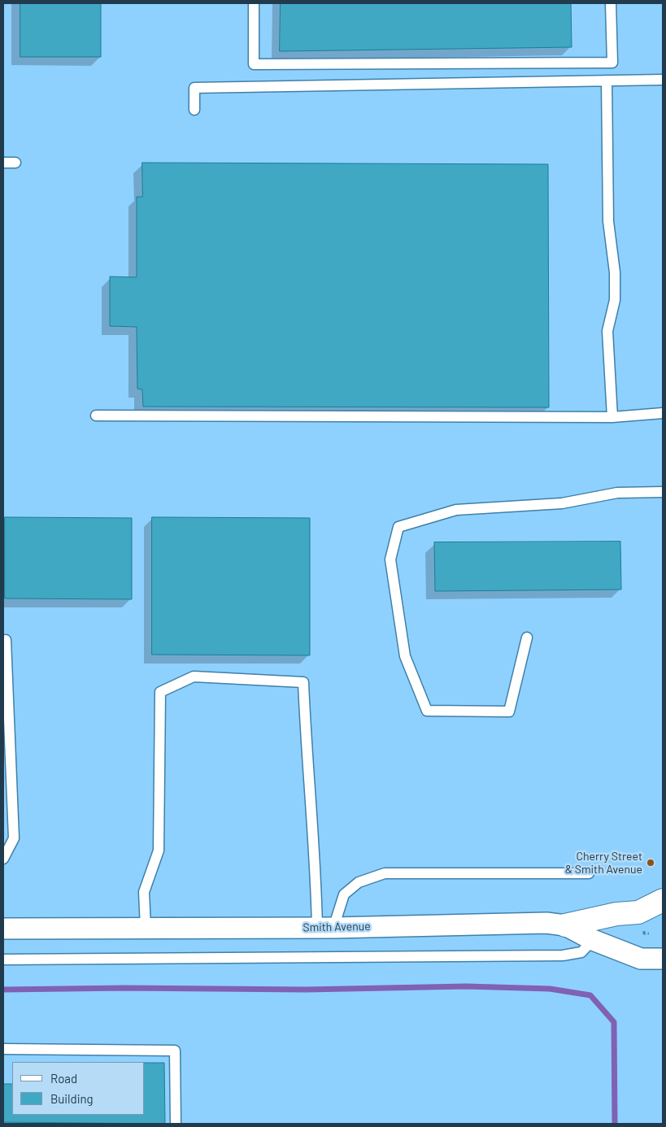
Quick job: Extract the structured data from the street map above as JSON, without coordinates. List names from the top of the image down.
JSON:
{
  "streets": {
    "street": ["Smith Avenue"]
  },
  "places": ["Cherry Street & Smith Avenue"],
  "legend": ["Road", "Building"]
}
